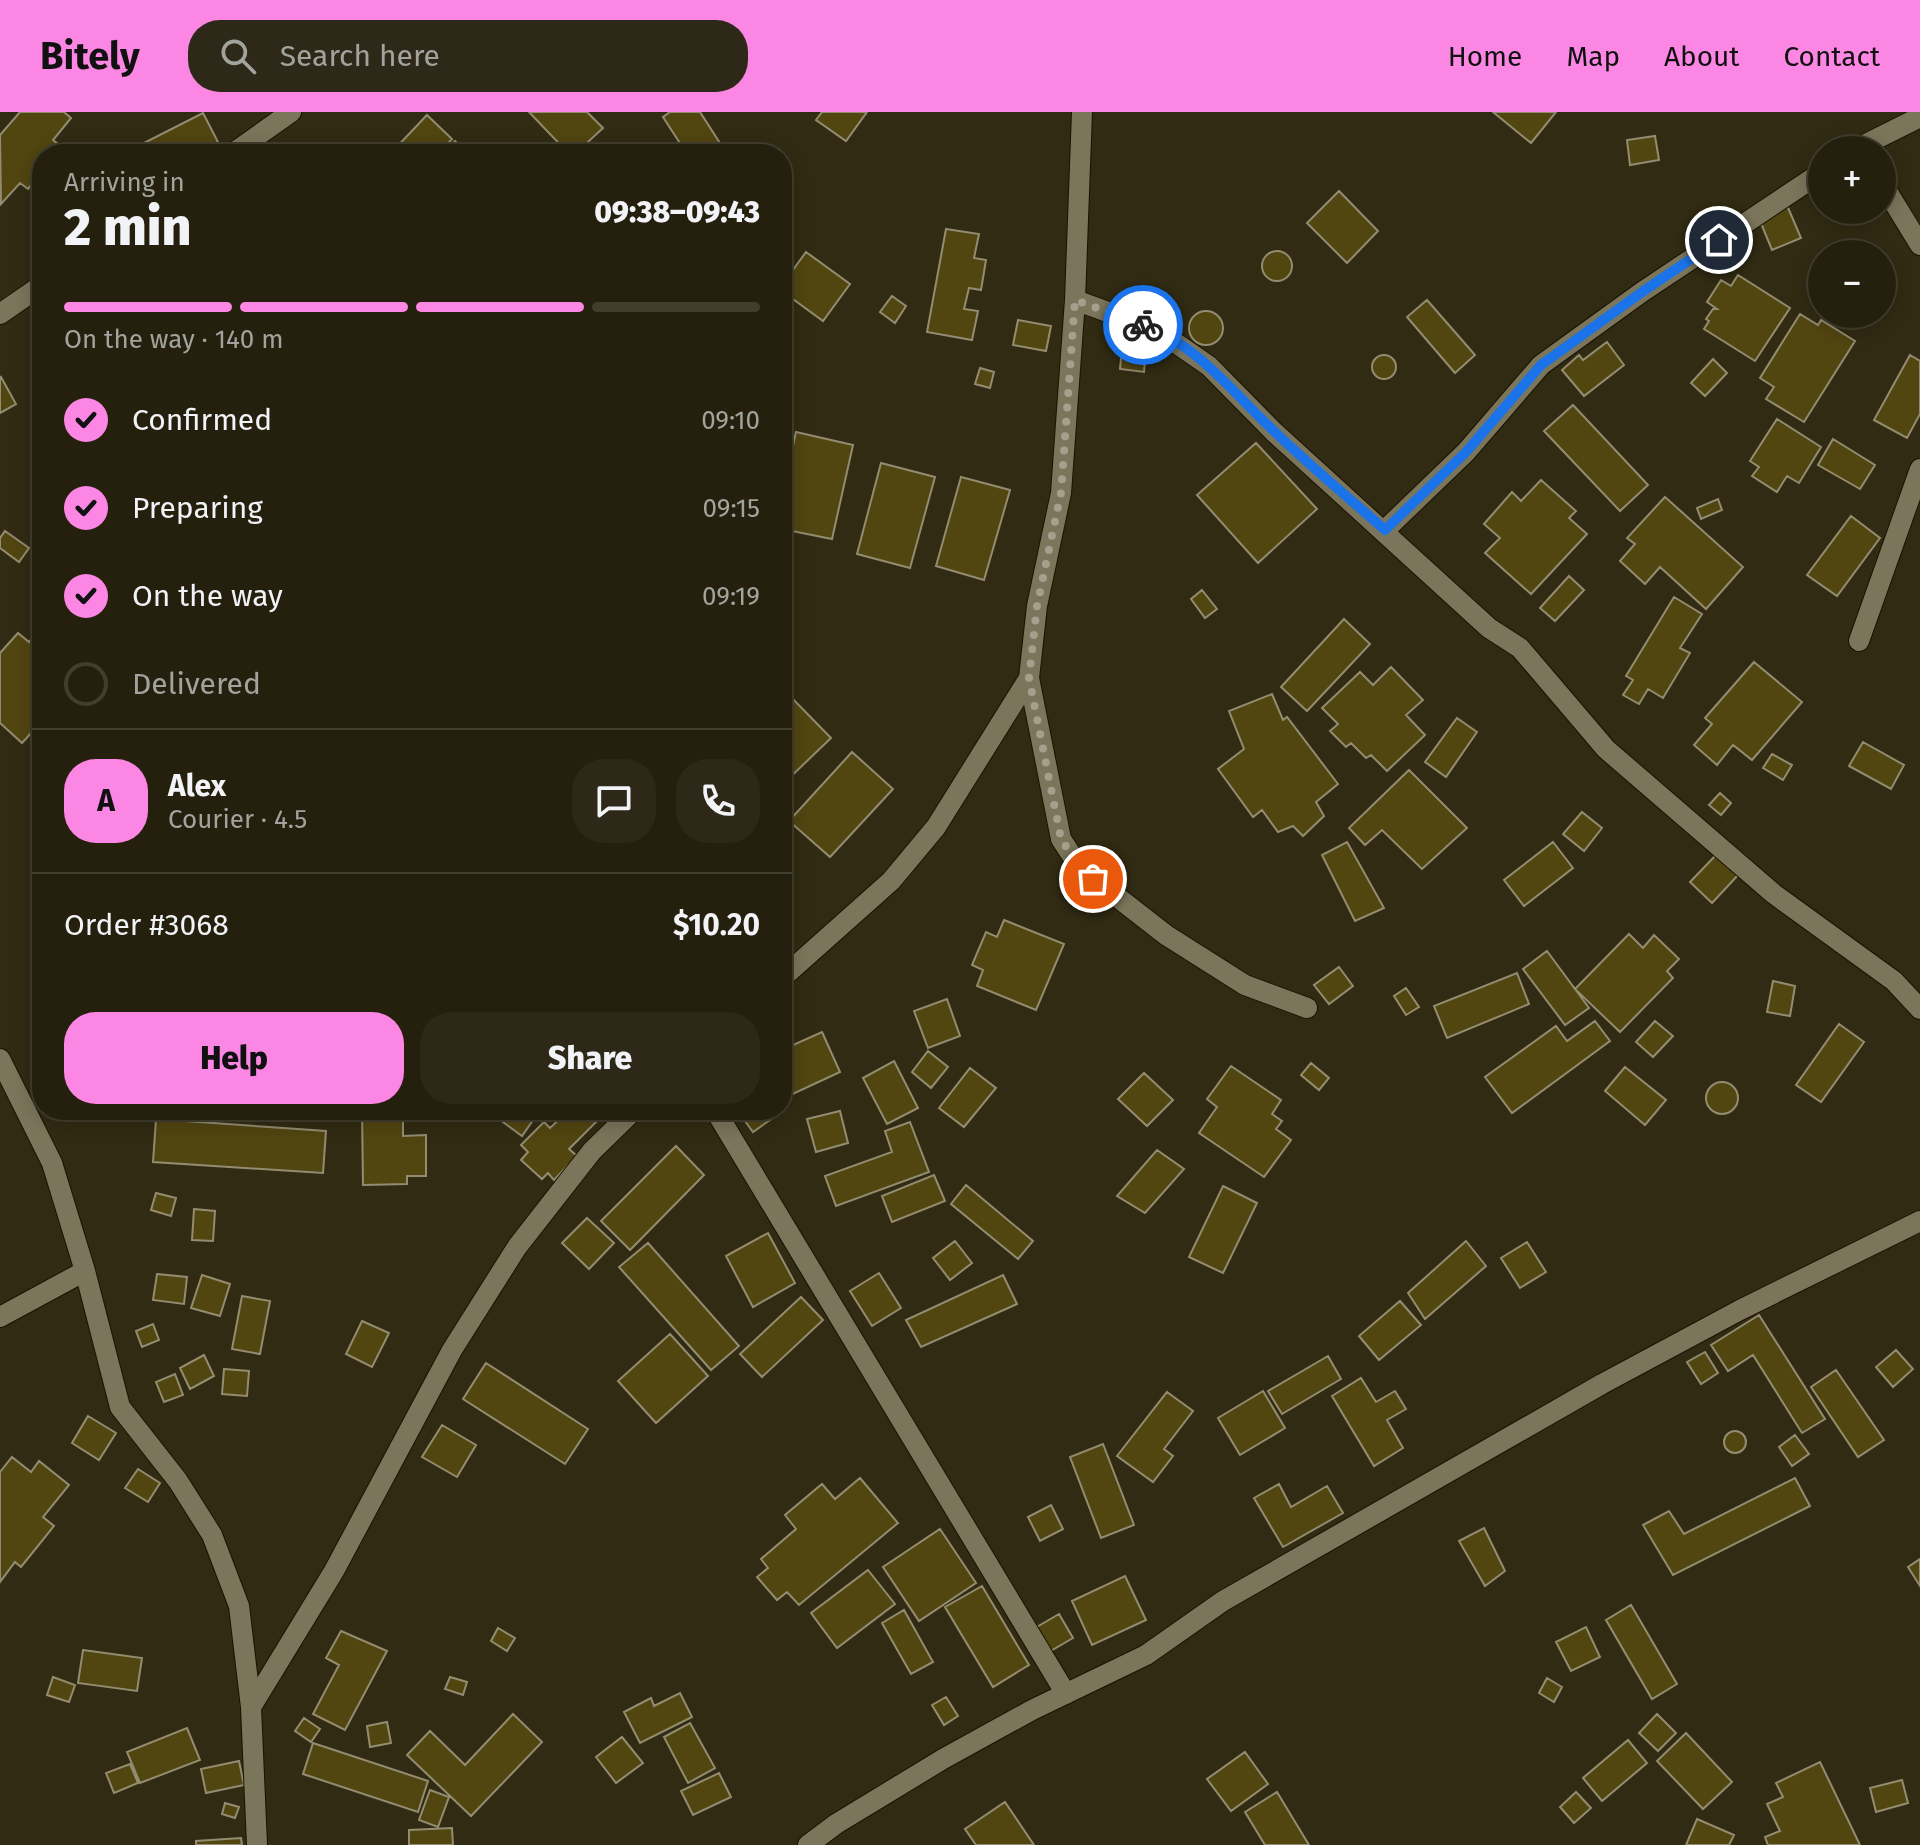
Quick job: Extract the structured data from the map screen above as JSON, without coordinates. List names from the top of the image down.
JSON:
{
  "page": {
    "header": "Bitely",
    "search": "Search here",
    "nav": [
      "Home",
      "Map",
      "About",
      "Contact"
    ],
    "map_buttons": ["+", "−"],
    "heading": ["2 min", "Arriving in", "09:38–09:43"],
    "panel": [
      "Alex",
      "Courier · 4.5",
      "Order #3068",
      "$10.20"
    ],
    "bar": "On the way · 140 m",
    "list": [
      ["Confirmed", "09:10"],
      ["Preparing", "09:15"],
      ["On the way", "09:19"],
      "Delivered"
    ],
    "round": "A",
    "buttons": ["Help", "Share"]
  }
}
